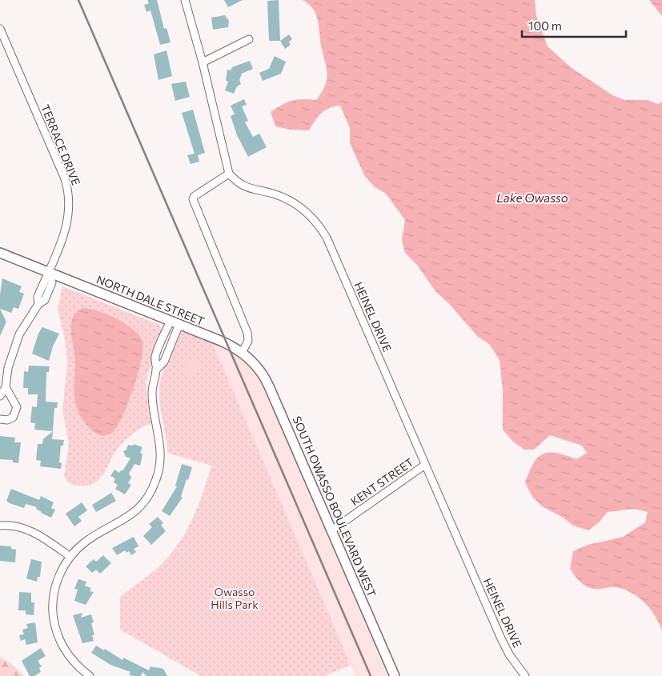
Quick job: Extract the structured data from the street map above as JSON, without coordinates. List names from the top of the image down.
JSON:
{
  "streets": {
    "street": [
      "TERRACE DRIVE",
      "NORTH DALE STREET",
      "HEINEL DRIVE",
      "KENT STREET",
      "SOUTH OWASSO BOULEVARD WEST"
    ]
  },
  "crossings": [
    ["TERRACE DRIVE", "NORTH DALE STREET"],
    ["NORTH DALE STREET", "SOUTH OWASSO BOULEVARD WEST"],
    ["HEINEL DRIVE", "KENT STREET"],
    ["KENT STREET", "SOUTH OWASSO BOULEVARD WEST"]
  ],
  "water": ["Lake Owasso"],
  "parks": ["Owasso Hills Park"],
  "scale_bar": "100 m"
}
